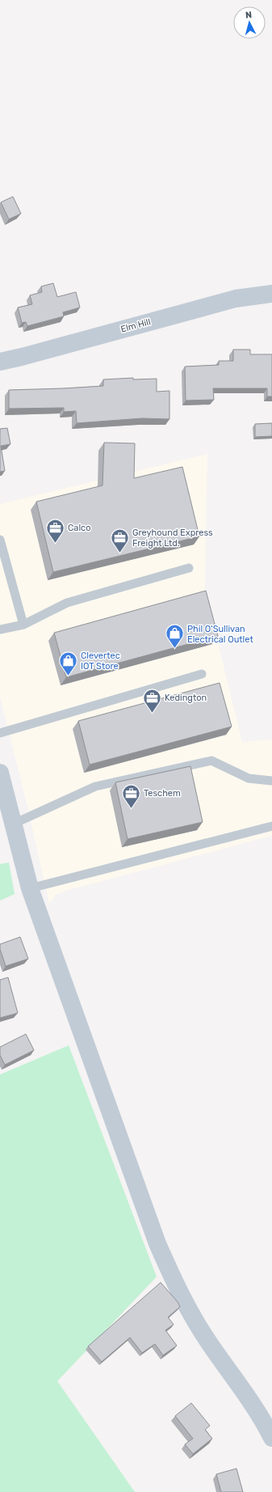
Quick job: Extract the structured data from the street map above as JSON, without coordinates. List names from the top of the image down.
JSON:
{
  "streets": {
    "street": ["Elm Hill"]
  },
  "places": {
    "office": [
      "Calco",
      "Greyhound Express Freight Ltd.",
      "Kedington",
      "Teschem"
    ],
    "shop": ["Phil O'Sullivan Electrical Outlet", "Clevertec IOT Store"]
  },
  "north": "top"
}
